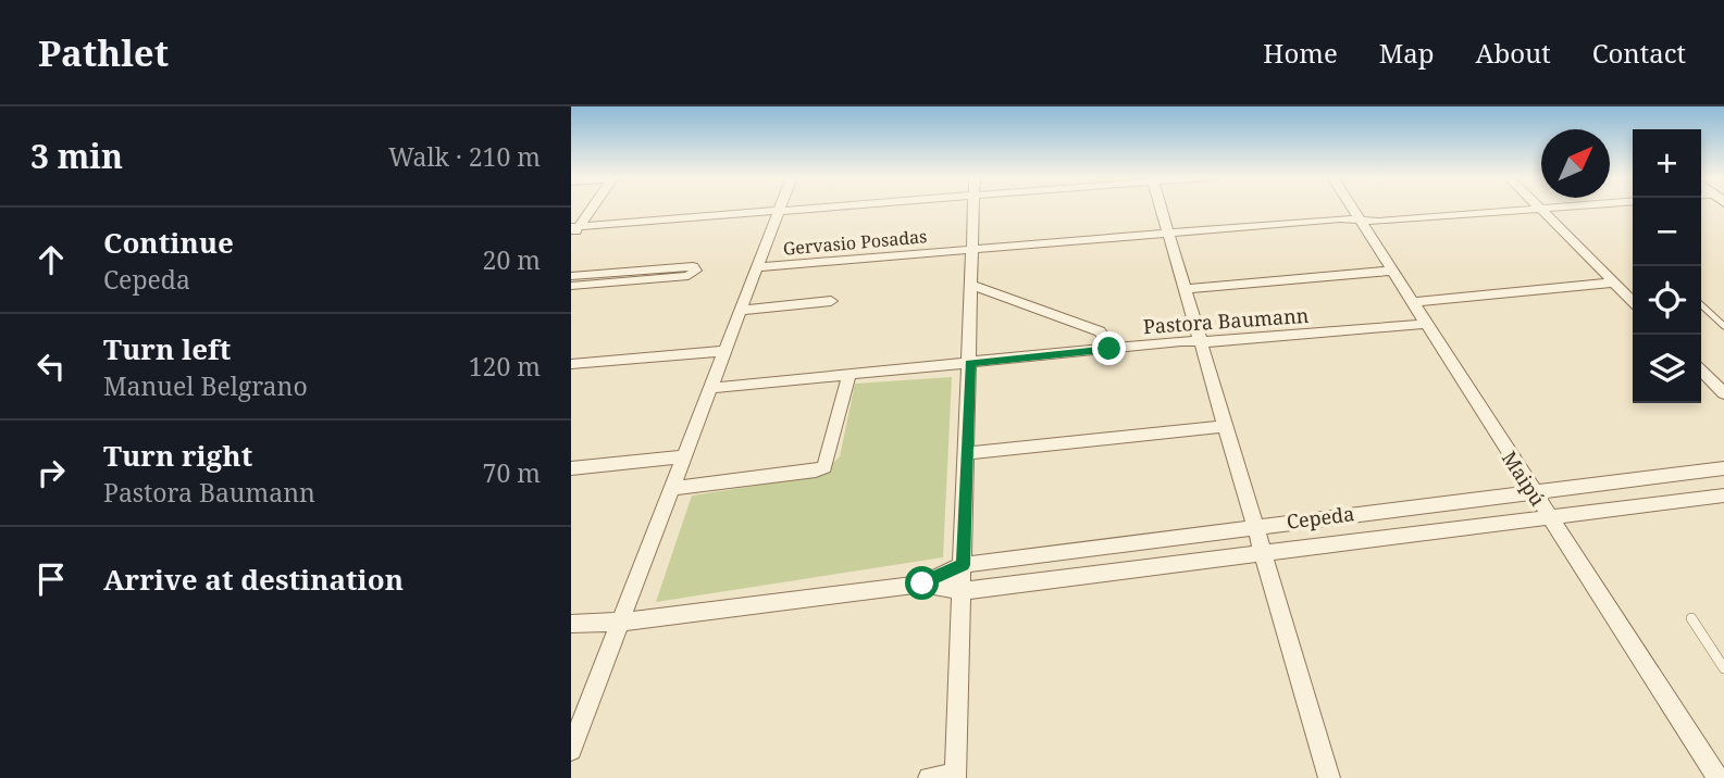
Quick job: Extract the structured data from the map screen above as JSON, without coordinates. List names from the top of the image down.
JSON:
{
  "streets": {
    "street": [
      "Gervasio Posadas",
      "Pastora Baumann",
      "Maipú",
      "Cepeda"
    ]
  },
  "crossings": [
    ["Gervasio Posadas", "Maipú"],
    ["Pastora Baumann", "Maipú"],
    ["Maipú", "Cepeda"]
  ],
  "north": "top right",
  "page": {
    "header": "Pathlet",
    "nav": [
      "Home",
      "Map",
      "About",
      "Contact"
    ],
    "heading": ["3 min", "Walk · 210 m"],
    "map_buttons": ["+", "−"],
    "list": [
      ["Continue", "Cepeda", "20 m"],
      ["Turn left", "Manuel Belgrano", "120 m"],
      ["Turn right", "Pastora Baumann", "70 m"],
      "Arrive at destination"
    ]
  }
}
